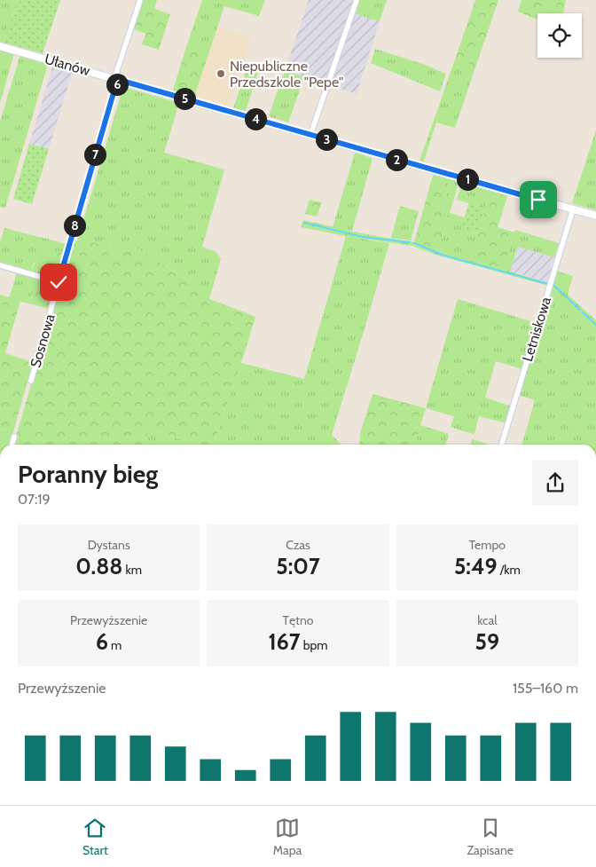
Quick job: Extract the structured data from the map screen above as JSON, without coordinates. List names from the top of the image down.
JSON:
{
  "streets": {
    "street": ["Ułanów", "Letniskowa", "Sosnowa"]
  },
  "crossings": [
    ["Ułanów", "Letniskowa"],
    ["Ułanów", "Sosnowa"]
  ],
  "places": ["Niepubliczne Przedszkole \"Pepe\""],
  "page": {
    "pins": [
      "6",
      "5",
      "4",
      "3",
      "7",
      "2",
      "1",
      "8"
    ],
    "heading": ["Poranny bieg", "07:19"],
    "stats": [
      ["Dystans", "0.88 km"],
      ["Czas", "5:07"],
      ["Tempo", "5:49 /km"],
      ["Przewyższenie", "6 m"],
      ["Tętno", "167 bpm"],
      ["kcal", "59"]
    ],
    "chart": ["Przewyższenie", "155–160 m"],
    "tabs": ["Start", "Mapa", "Zapisane"]
  }
}
